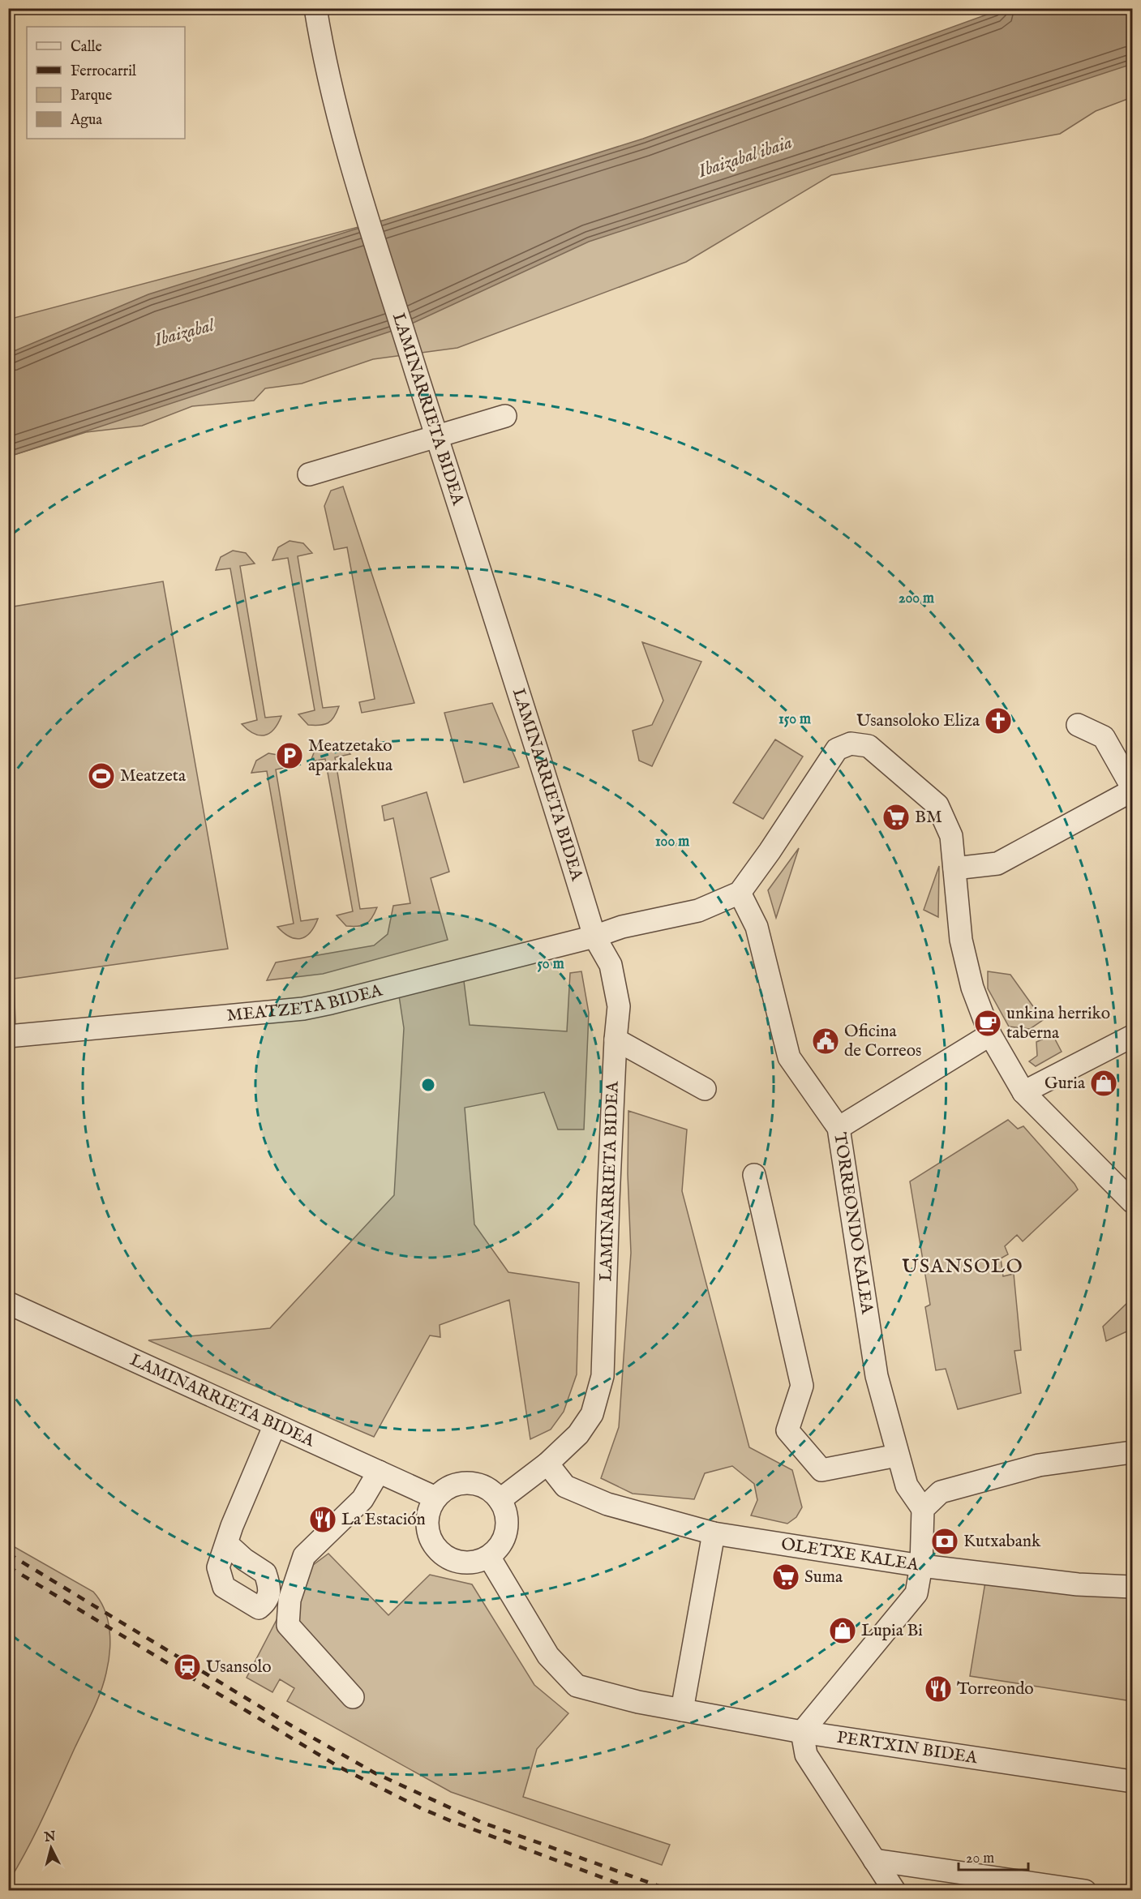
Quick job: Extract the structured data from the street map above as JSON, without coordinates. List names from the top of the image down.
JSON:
{
  "streets": {
    "street": [
      "LAMINARRIETA BIDEA",
      "MEATZETA BIDEA",
      "TORREONDO KALEA",
      "OLETXE KALEA",
      "PERTXIN BIDEA"
    ]
  },
  "crossings": [
    ["LAMINARRIETA BIDEA", "MEATZETA BIDEA"],
    ["LAMINARRIETA BIDEA", "OLETXE KALEA"],
    ["LAMINARRIETA BIDEA", "PERTXIN BIDEA"],
    ["MEATZETA BIDEA", "TORREONDO KALEA"],
    ["TORREONDO KALEA", "OLETXE KALEA"]
  ],
  "districts": ["USANSOLO"],
  "water": ["Ibaizabal ibaia", "Ibaizabal"],
  "places": {
    "church": ["Usansoloko Eliza"],
    "parking": ["Meatzetako aparkalekua"],
    "sports": ["Meatzeta"],
    "supermarket": ["BM", "Suma"],
    "cafe": ["unkina herriko taberna"],
    "public building": ["Oficina de Correos"],
    "shop": ["Guria", "Lupia Bi"],
    "restaurant": ["La Estación", "Torreondo"],
    "bank": ["Kutxabank"],
    "station": ["Usansolo"]
  },
  "legend": [
    "Calle",
    "Ferrocarril",
    "Parque",
    "Agua"
  ],
  "scale_bar": "20 m",
  "north": "top",
  "rings": [
    "200 m",
    "150 m",
    "100 m",
    "50 m"
  ]
}
